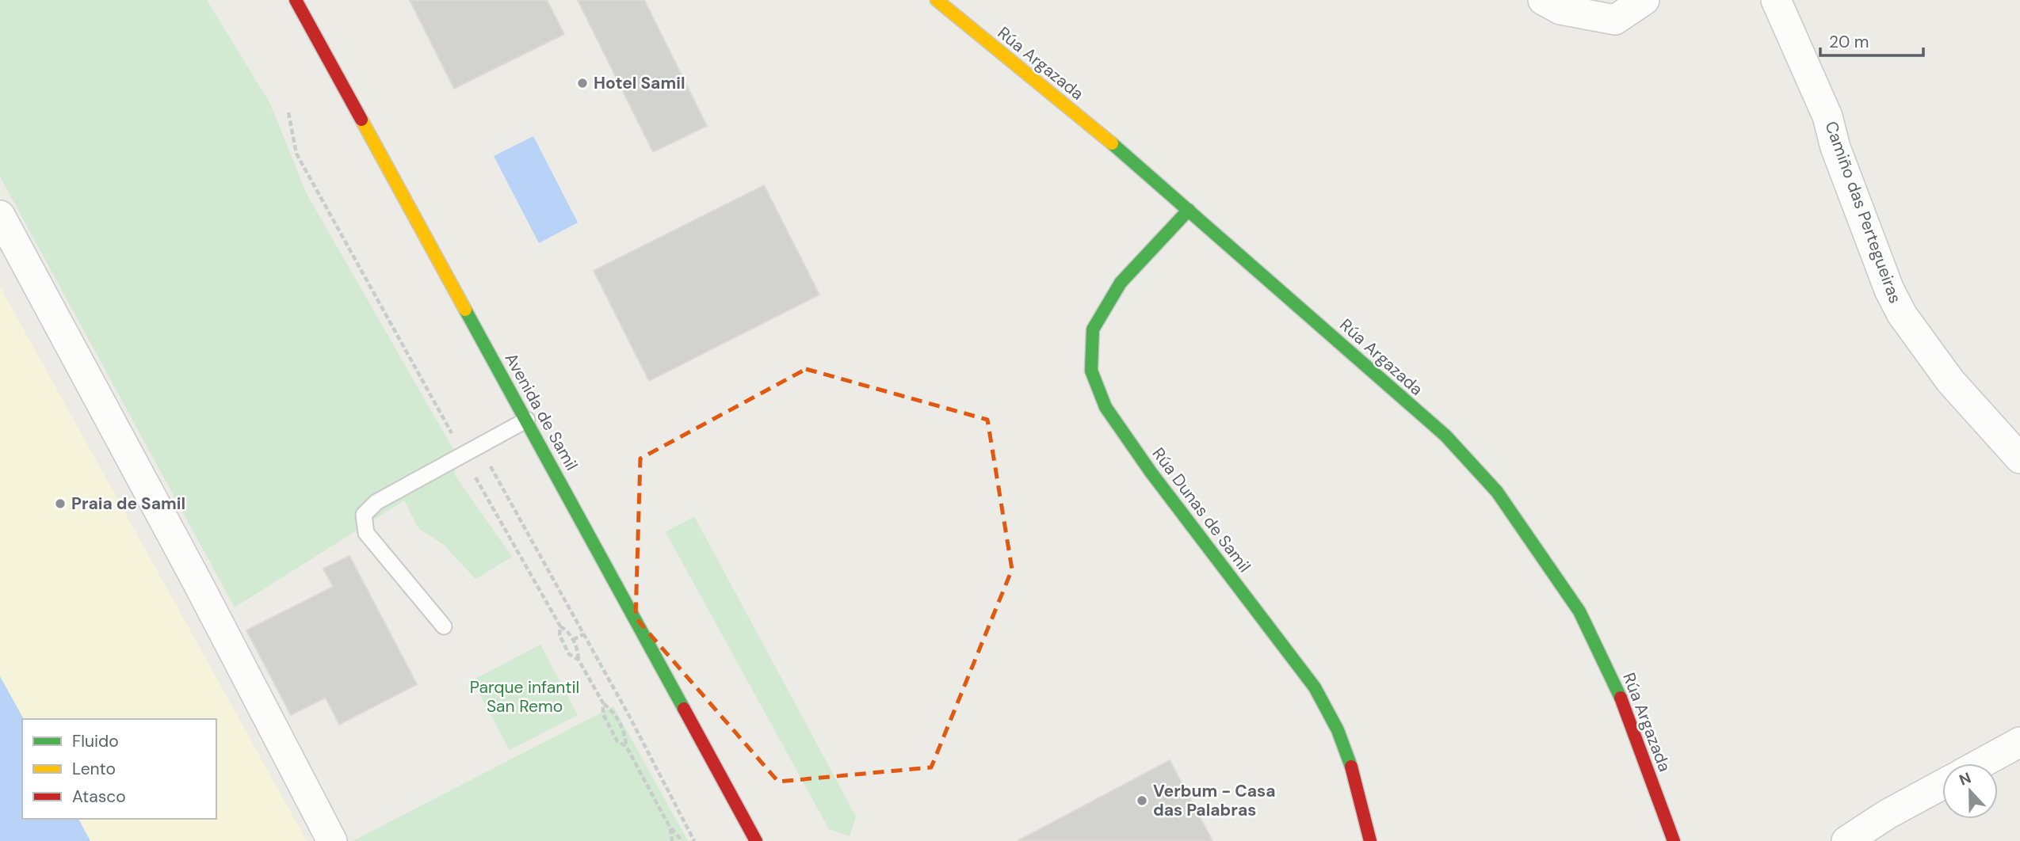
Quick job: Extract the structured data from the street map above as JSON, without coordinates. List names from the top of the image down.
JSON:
{
  "streets": {
    "street": [
      "Rúa Argazada",
      "Camiño das Pertegueiras",
      "Avenida de Samil",
      "Rúa Dunas de Samil"
    ]
  },
  "crossings": [
    ["Rúa Argazada", "Rúa Dunas de Samil"]
  ],
  "parks": ["Parque infantil San Remo"],
  "places": ["Hotel Samil", "Praia de Samil", "Verbum - Casa das Palabras"],
  "legend": ["Fluido", "Lento", "Atasco"],
  "scale_bar": "20 m",
  "north": "top"
}
